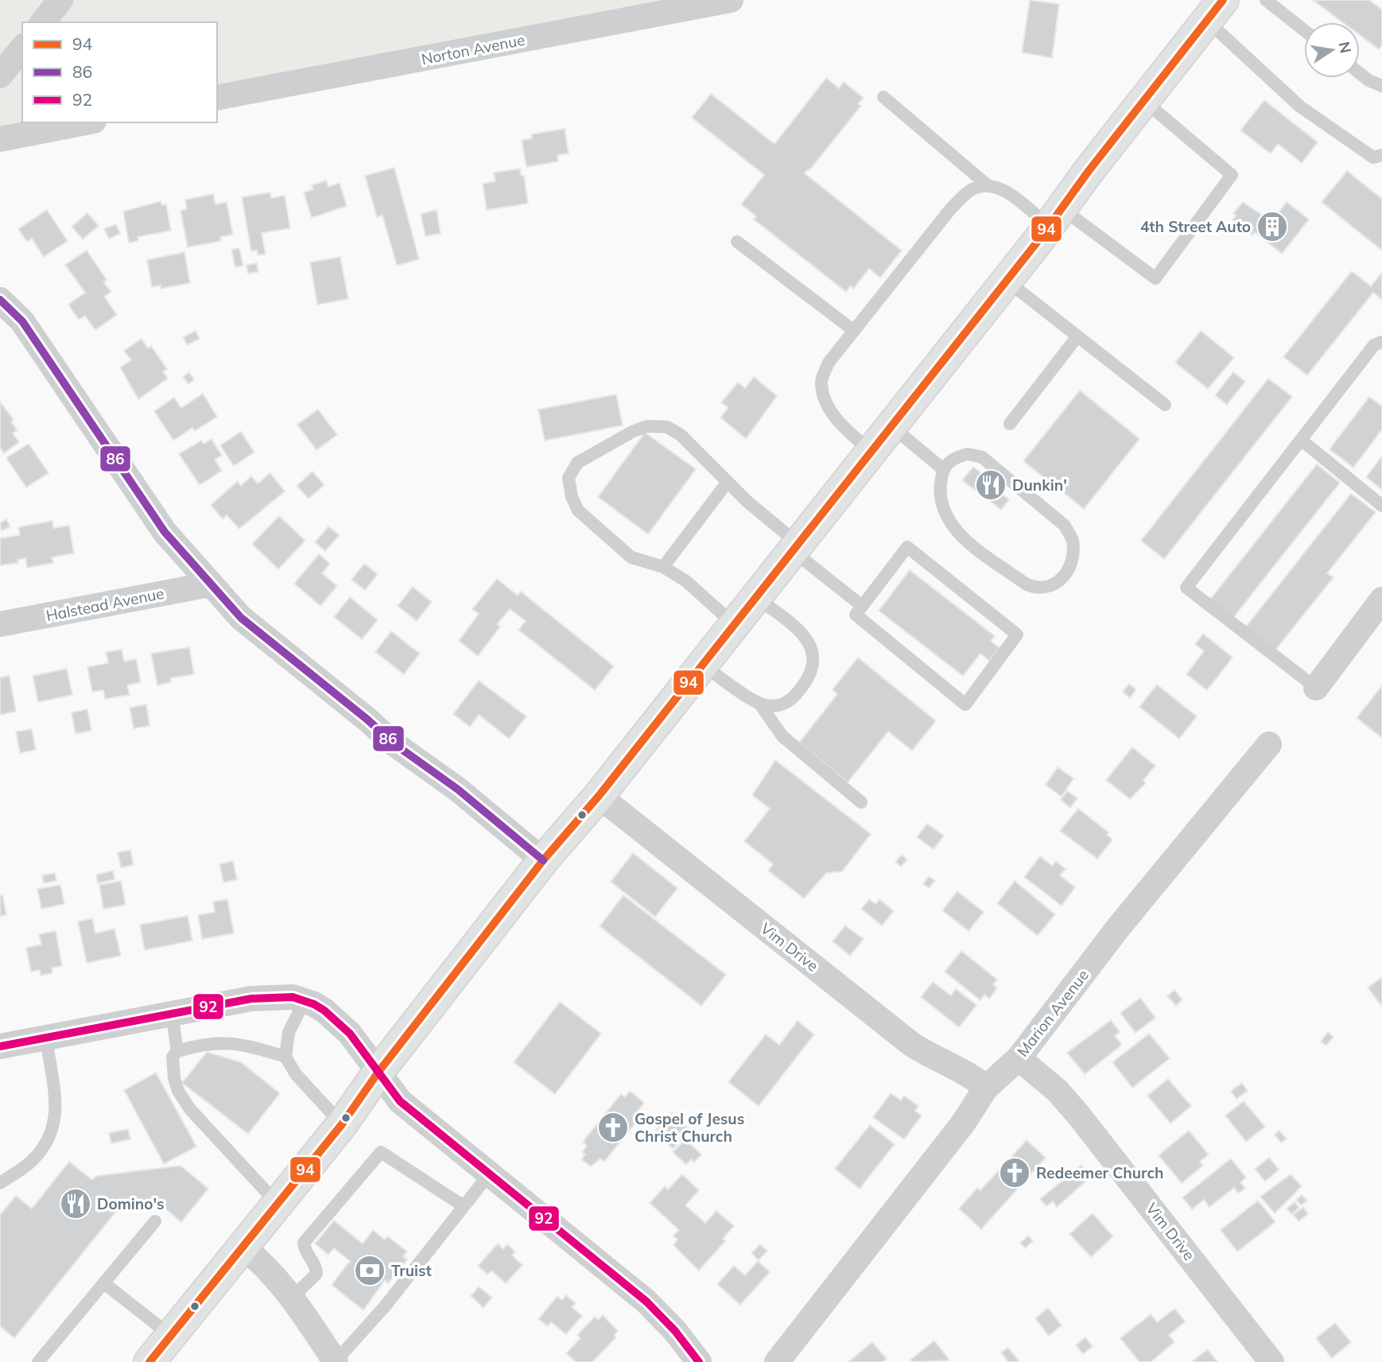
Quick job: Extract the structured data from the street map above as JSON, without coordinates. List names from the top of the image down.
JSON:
{
  "streets": {
    "street": [
      "Norton Avenue",
      "Halstead Avenue",
      "Vim Drive",
      "Marion Avenue"
    ]
  },
  "crossings": [
    ["Vim Drive", "Marion Avenue"]
  ],
  "places": {
    "building": ["4th Street Auto"],
    "restaurant": ["Dunkin'", "Domino's"],
    "church": ["Gospel of Jesus Christ Church", "Redeemer Church"],
    "bank": ["Truist"]
  },
  "lines": ["transit line 94", "transit line 86", "transit line 92"],
  "legend": ["94", "86", "92"],
  "north": "right"
}
